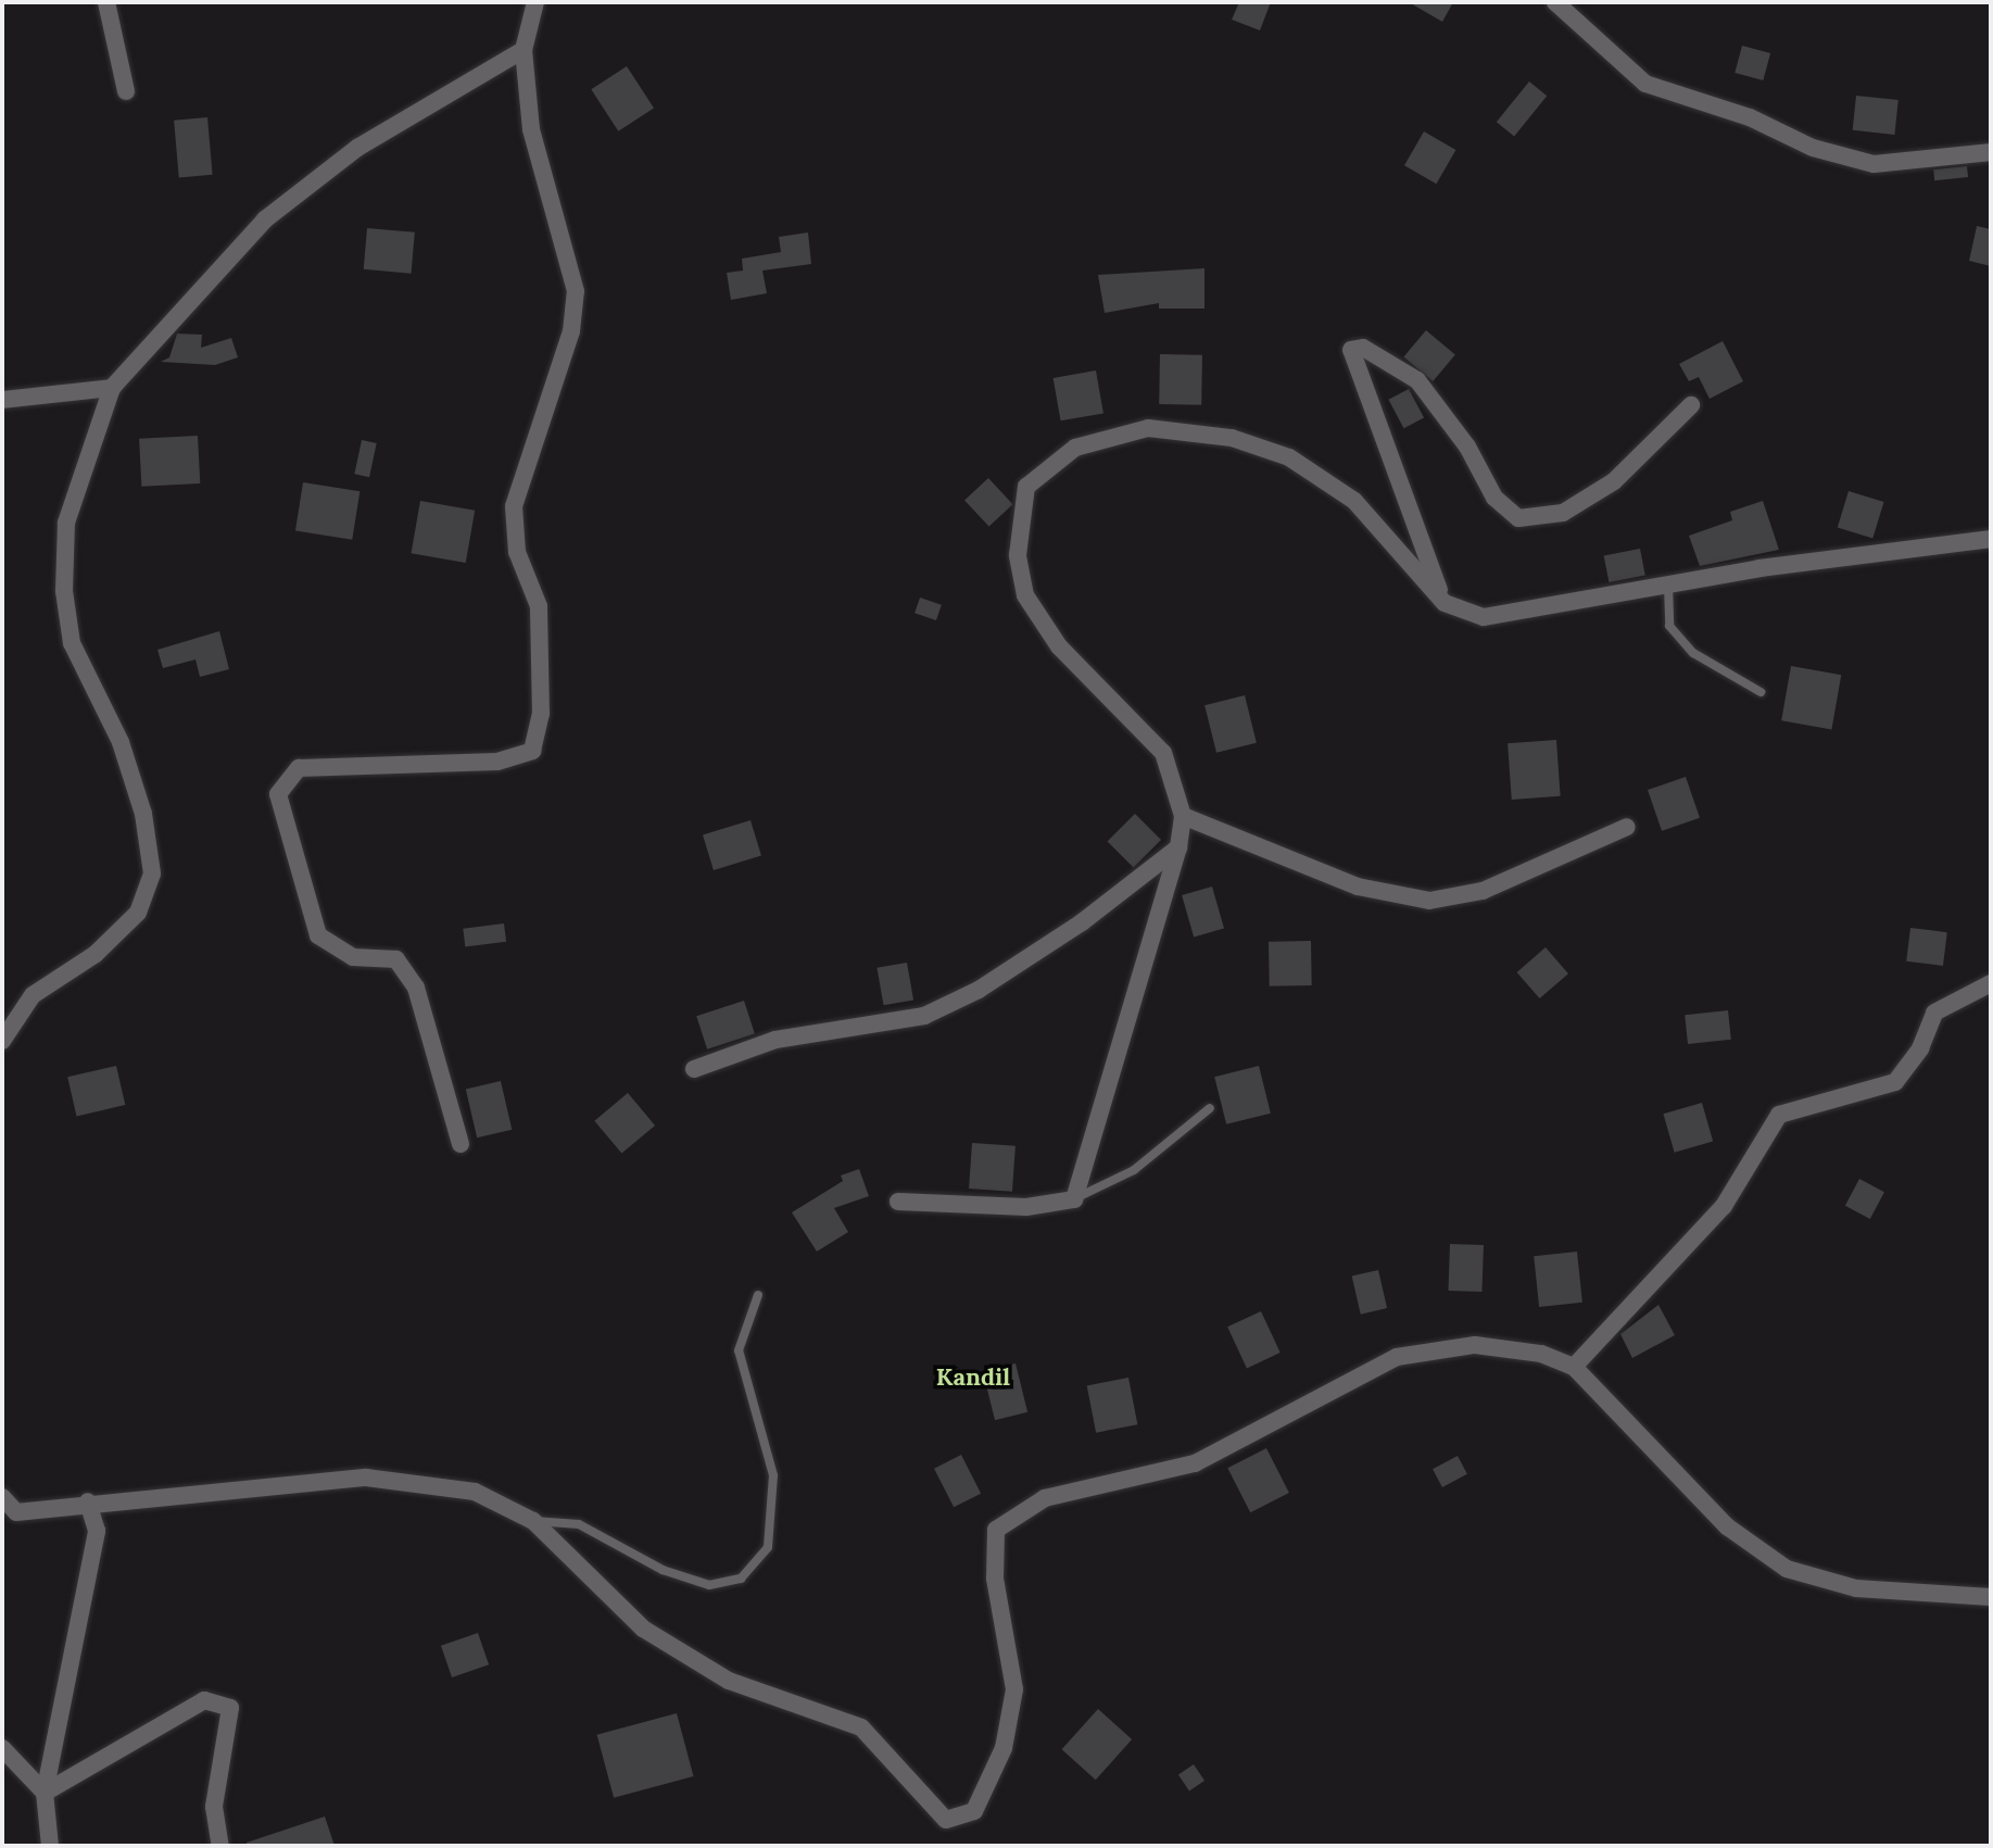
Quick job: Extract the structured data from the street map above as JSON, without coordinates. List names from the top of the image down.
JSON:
{
  "districts": ["Kandil"]
}
